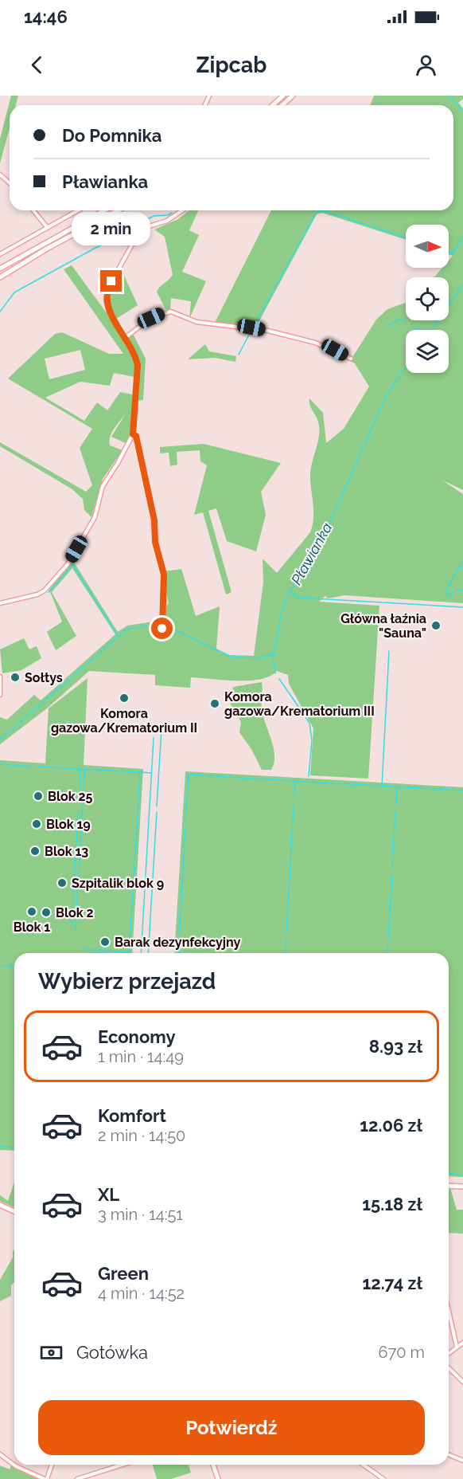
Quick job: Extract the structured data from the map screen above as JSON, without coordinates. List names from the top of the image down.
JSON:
{
  "water": ["Pławianka"],
  "places": [
    "Główna łaźnia \"Sauna\"",
    "Sołtys",
    "Komora gazowa/Krematorium II",
    "Komora gazowa/Krematorium III",
    "Blok 25",
    "Blok 19",
    "Blok 13",
    "Szpitalik blok 9",
    "Blok 1",
    "Blok 2",
    "Barak dezynfekcyjny"
  ],
  "north": "right",
  "page": {
    "status": "14:46",
    "header": "Zipcab",
    "banner": ["Do Pomnika", "Pławianka"],
    "bubble": "2 min",
    "heading": "Wybierz przejazd",
    "list": [
      {
        "name": "Economy",
        "note": "1 min · 14:49",
        "value": "8.93 zł"
      },
      {
        "name": "Komfort",
        "note": "2 min · 14:50",
        "value": "12.06 zł"
      },
      {
        "name": "XL",
        "note": "3 min · 14:51",
        "value": "15.18 zł"
      },
      {
        "name": "Green",
        "note": "4 min · 14:52",
        "value": "12.74 zł"
      }
    ],
    "pay": ["Gotówka", "670 m"],
    "buttons": "Potwierdź"
  }
}
